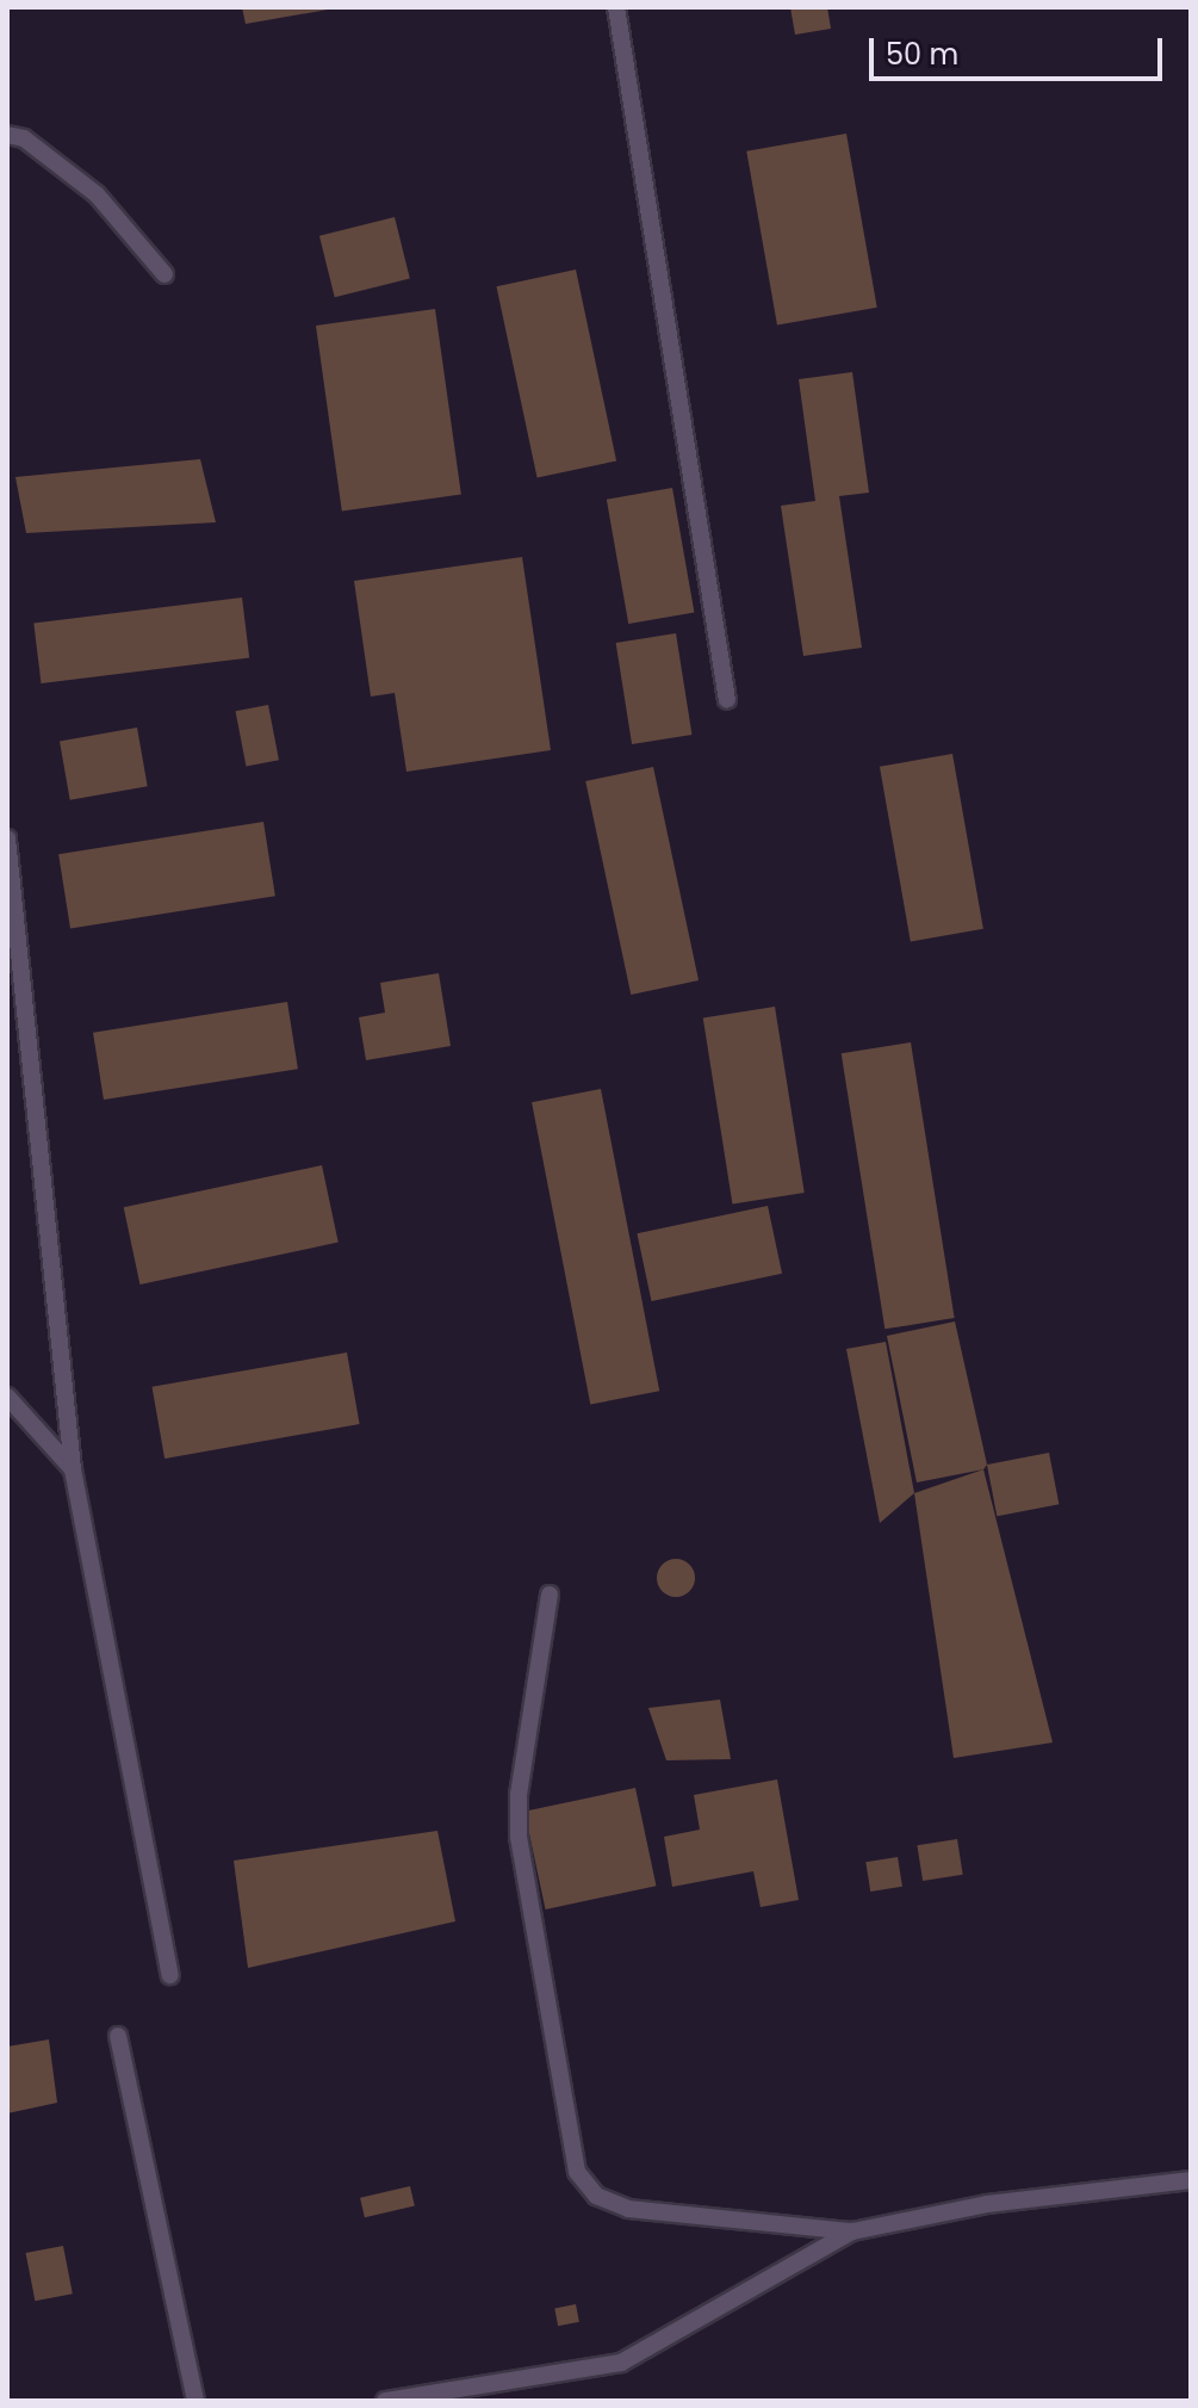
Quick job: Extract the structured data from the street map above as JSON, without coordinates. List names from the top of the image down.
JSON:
{
  "scale_bar": "50 m"
}
